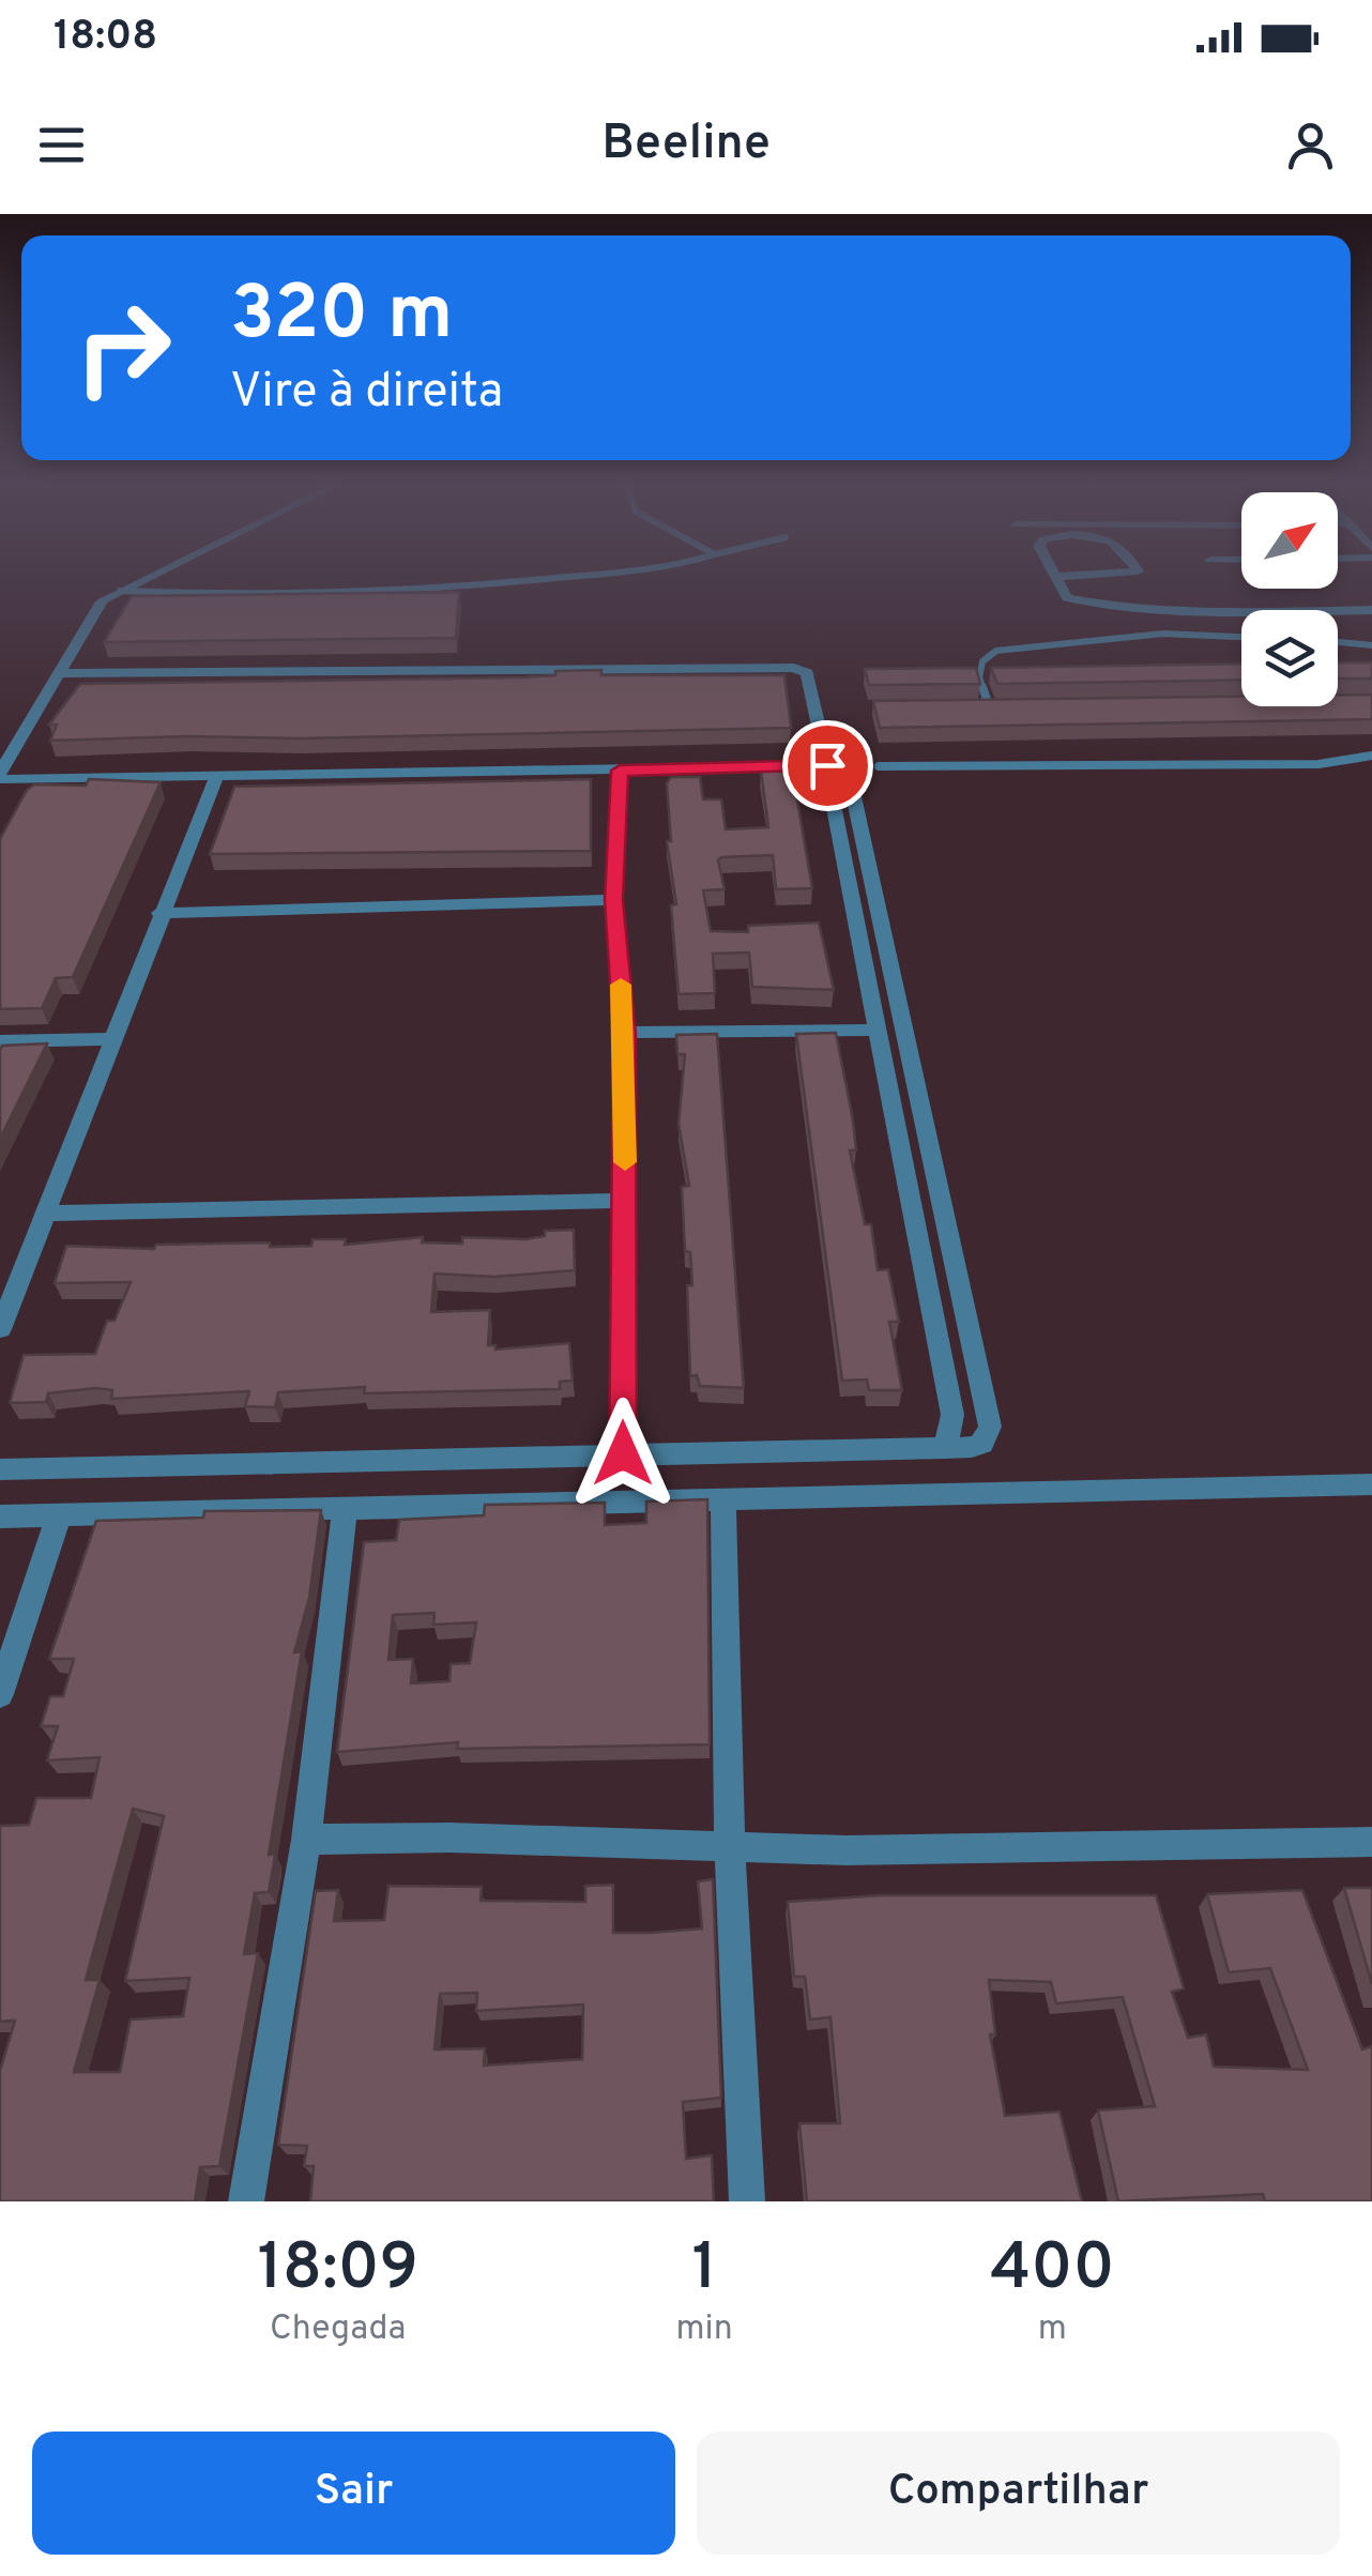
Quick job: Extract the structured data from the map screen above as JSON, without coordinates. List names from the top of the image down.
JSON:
{
  "north": "top right",
  "page": {
    "status": "18:08",
    "header": "Beeline",
    "turn": ["320 m", "Vire à direita"],
    "eta": [
      "18:09",
      "Chegada",
      "1",
      "min",
      "400",
      "m"
    ],
    "buttons": ["Sair", "Compartilhar"]
  }
}
